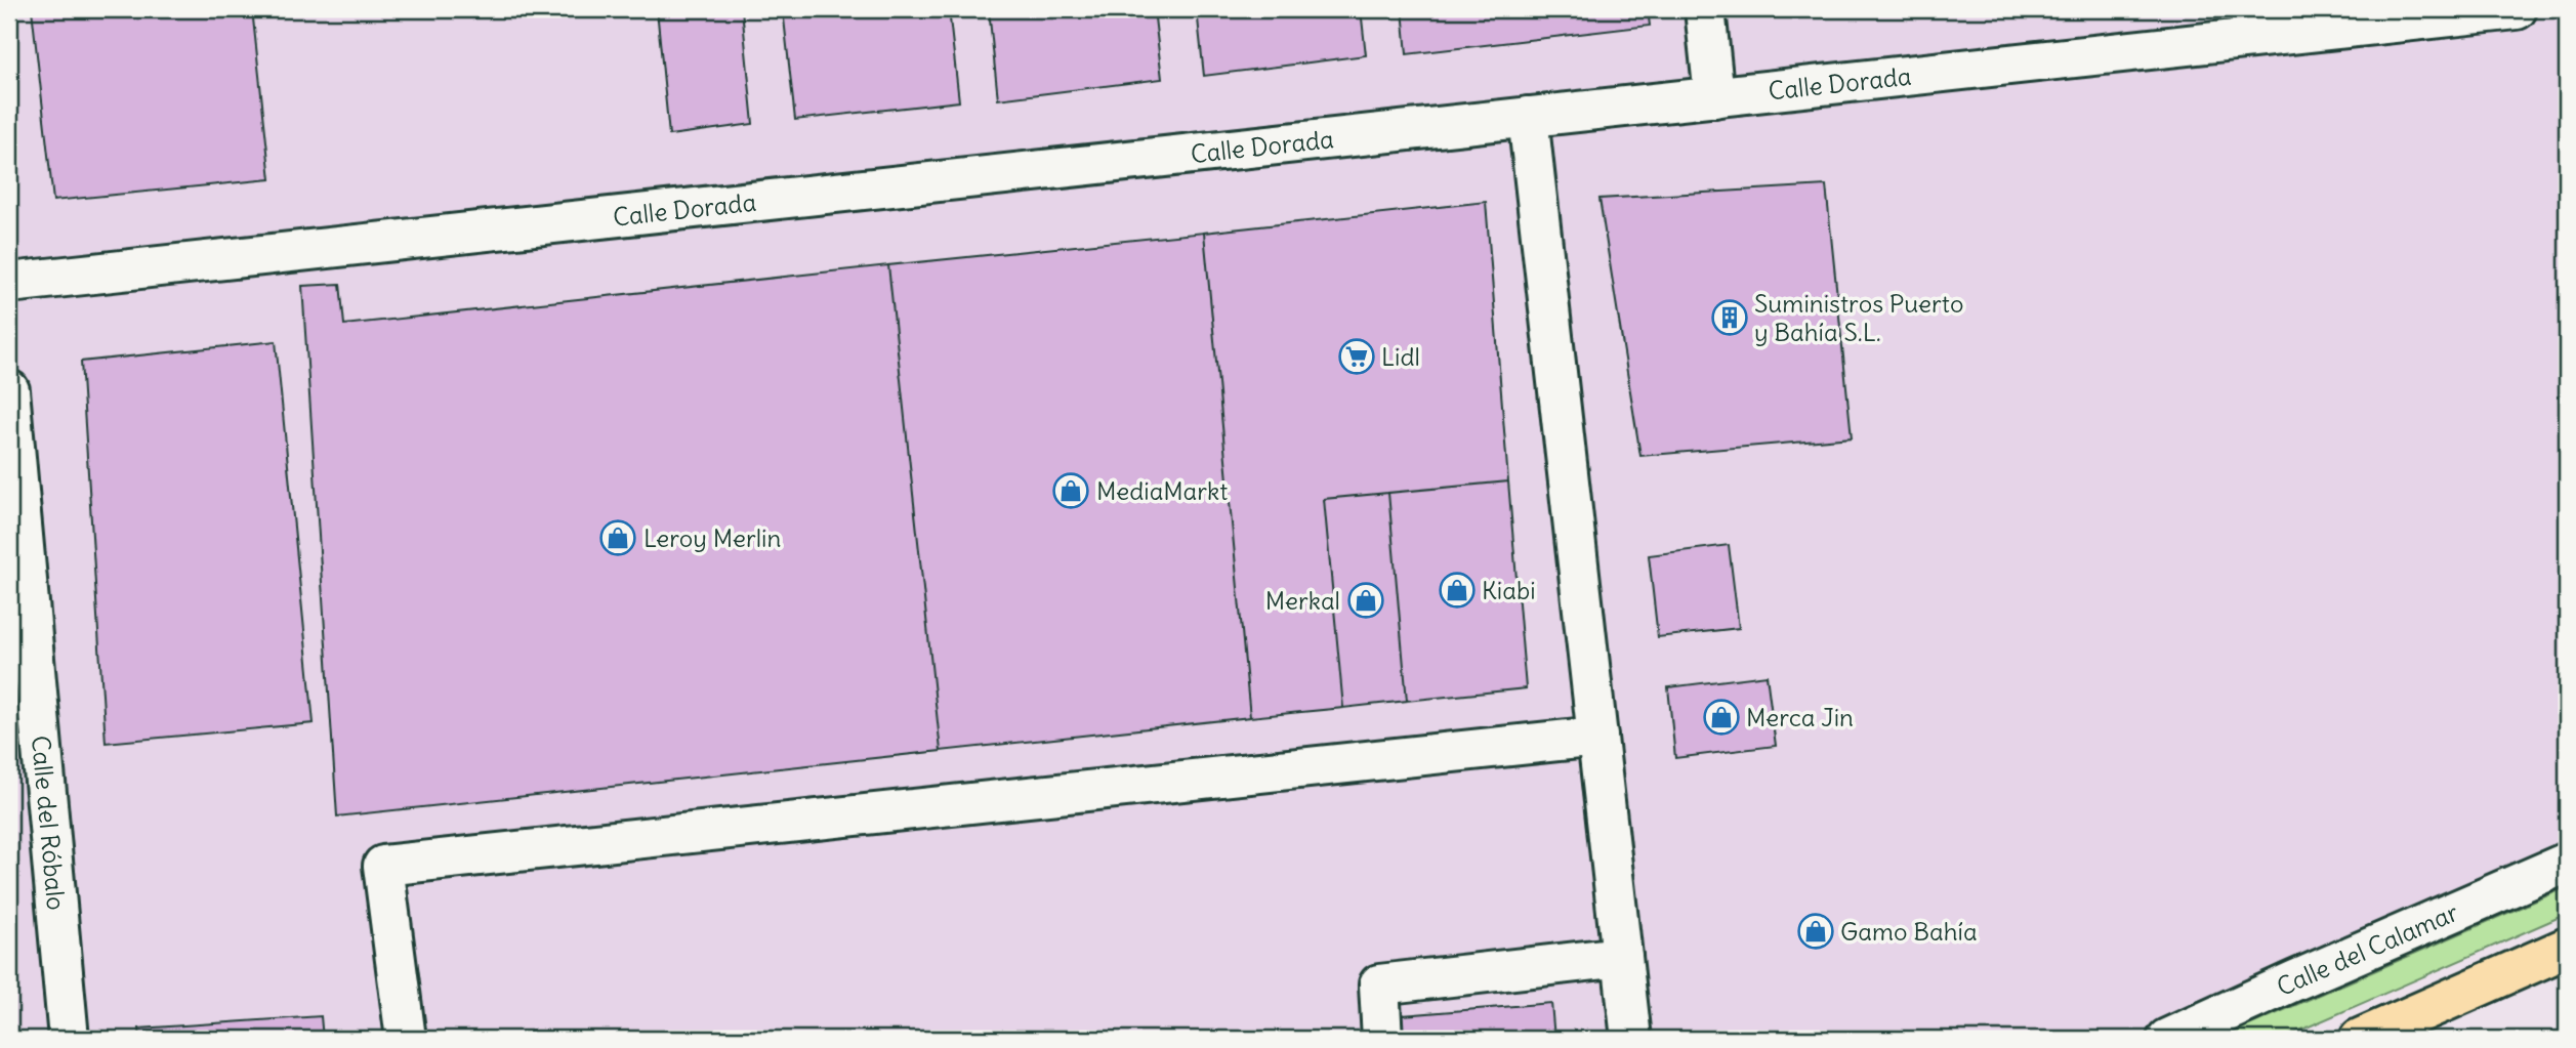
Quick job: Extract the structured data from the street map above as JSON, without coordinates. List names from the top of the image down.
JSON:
{
  "streets": {
    "street": ["Calle Dorada", "Calle del Róbalo", "Calle del Calamar"]
  },
  "places": {
    "building": ["Suministros Puerto y Bahía S.L."],
    "supermarket": ["Lidl"],
    "shop": [
      "MediaMarkt",
      "Leroy Merlin",
      "Kiabi",
      "Merkal",
      "Merca Jin",
      "Gamo Bahía"
    ]
  }
}
